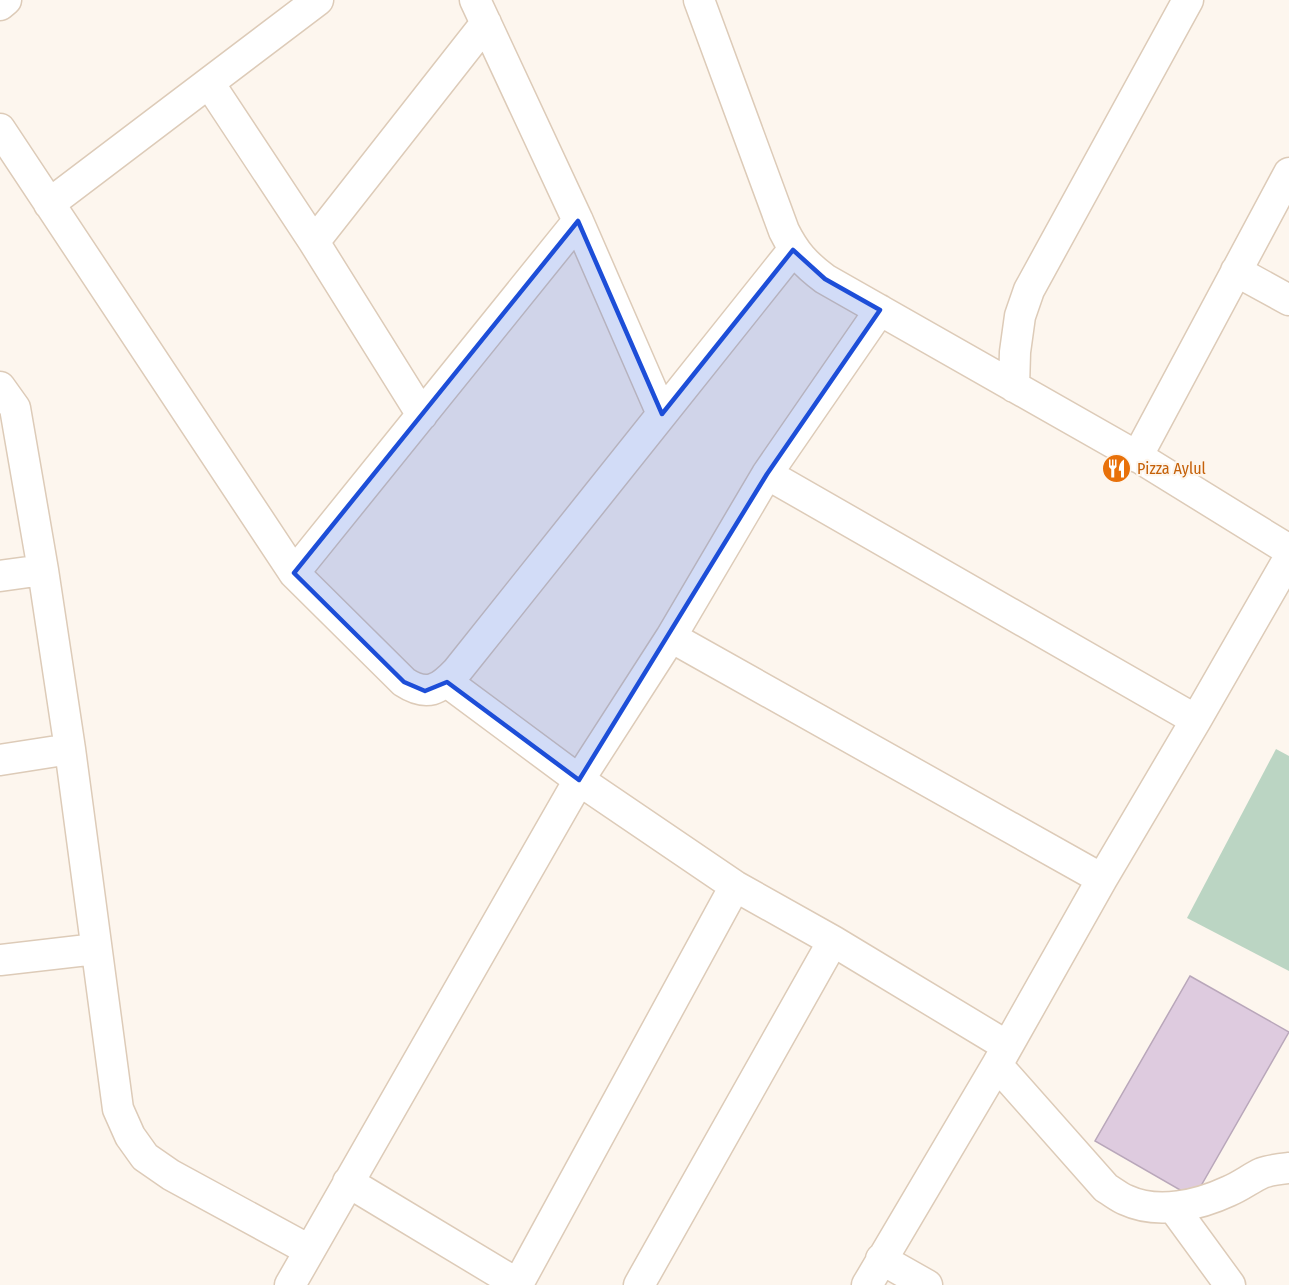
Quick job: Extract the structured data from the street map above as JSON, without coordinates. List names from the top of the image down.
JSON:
{
  "places": {
    "restaurant": ["Pizza Aylul"]
  }
}
